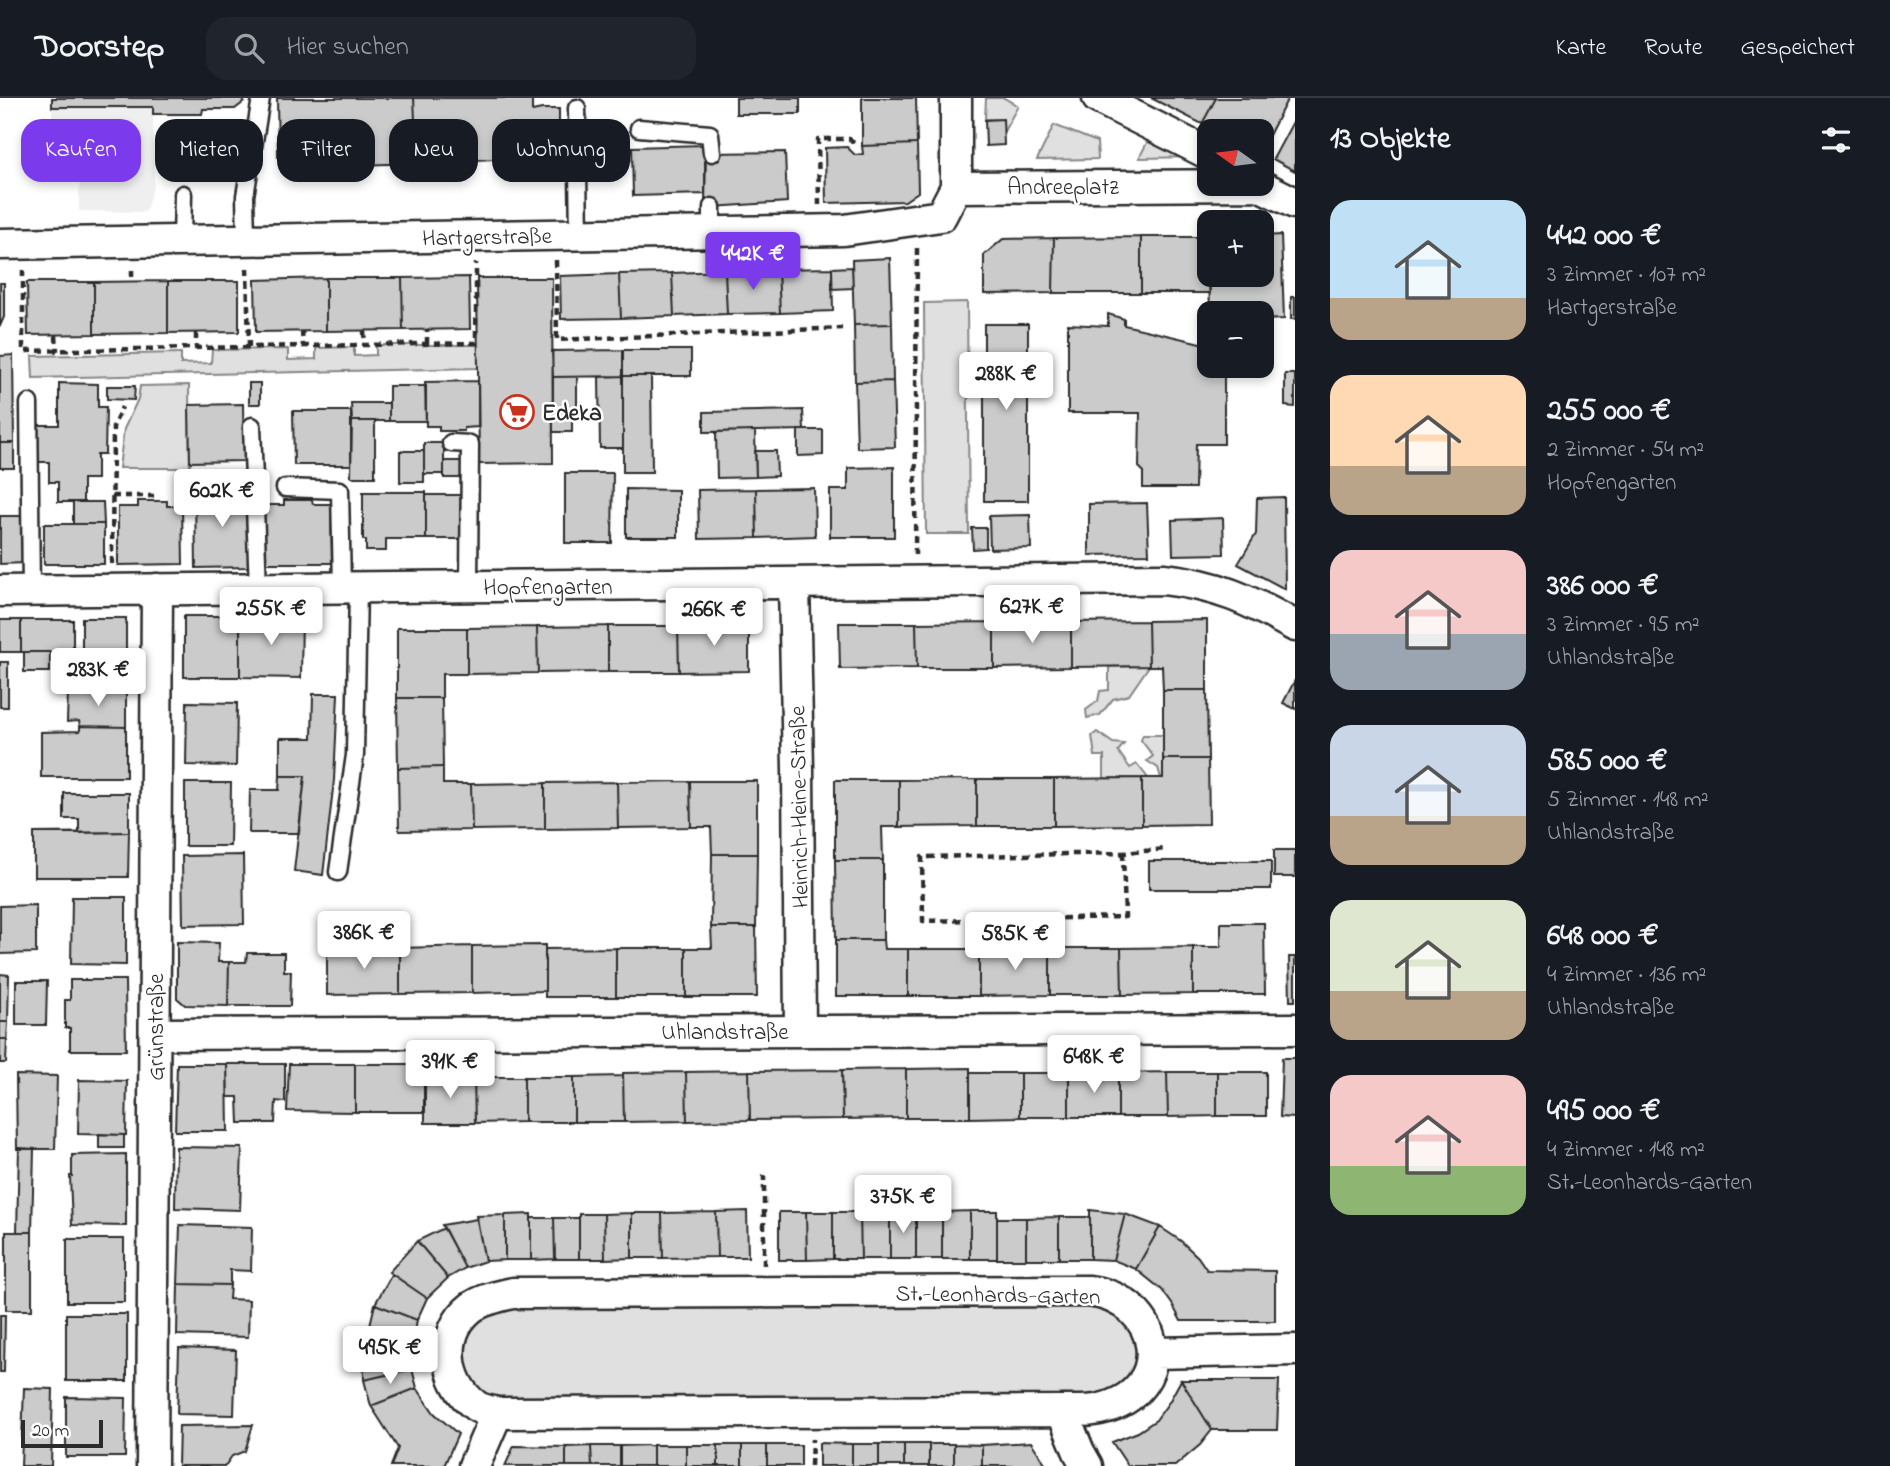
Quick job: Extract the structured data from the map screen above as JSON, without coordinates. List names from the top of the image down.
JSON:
{
  "streets": {
    "street": [
      "Andreeplatz",
      "Hartgerstraße",
      "Hopfengarten",
      "Heinrich-Heine-Straße",
      "Grünstraße",
      "Uhlandstraße",
      "St.-Leonhards-Garten"
    ]
  },
  "crossings": [
    ["Andreeplatz", "Hartgerstraße"],
    ["Hopfengarten", "Heinrich-Heine-Straße"],
    ["Hopfengarten", "Grünstraße"],
    ["Heinrich-Heine-Straße", "Uhlandstraße"],
    ["Grünstraße", "Uhlandstraße"]
  ],
  "places": {
    "supermarket": ["Edeka"]
  },
  "scale_bar": "20 m",
  "north": "left",
  "page": {
    "header": "Doorstep",
    "search": "Hier suchen",
    "nav": ["Karte", "Route", "Gespeichert"],
    "heading": "13 Objekte",
    "map_buttons": ["+", "−"],
    "chip": [
      "Kaufen",
      "Mieten",
      "Filter",
      "Neu",
      "Wohnung"
    ],
    "list": [
      {
        "name": "442 000 €",
        "note": "3 Zimmer · 107 m² · Hartgerstraße"
      },
      {
        "name": "255 000 €",
        "note": "2 Zimmer · 54 m² · Hopfengarten"
      },
      {
        "name": "386 000 €",
        "note": "3 Zimmer · 95 m² · Uhlandstraße"
      },
      {
        "name": "585 000 €",
        "note": "5 Zimmer · 148 m² · Uhlandstraße"
      },
      {
        "name": "648 000 €",
        "note": "4 Zimmer · 136 m² · Uhlandstraße"
      },
      {
        "name": "495 000 €",
        "note": "4 Zimmer · 148 m² · St.-Leonhards-Garten"
      }
    ],
    "price": [
      "442K €",
      "288K €",
      "602K €",
      "627K €",
      "255K €",
      "266K €",
      "283K €",
      "386K €",
      "585K €",
      "648K €",
      "391K €",
      "375K €",
      "495K €"
    ],
    "scale": "20 m"
  }
}
